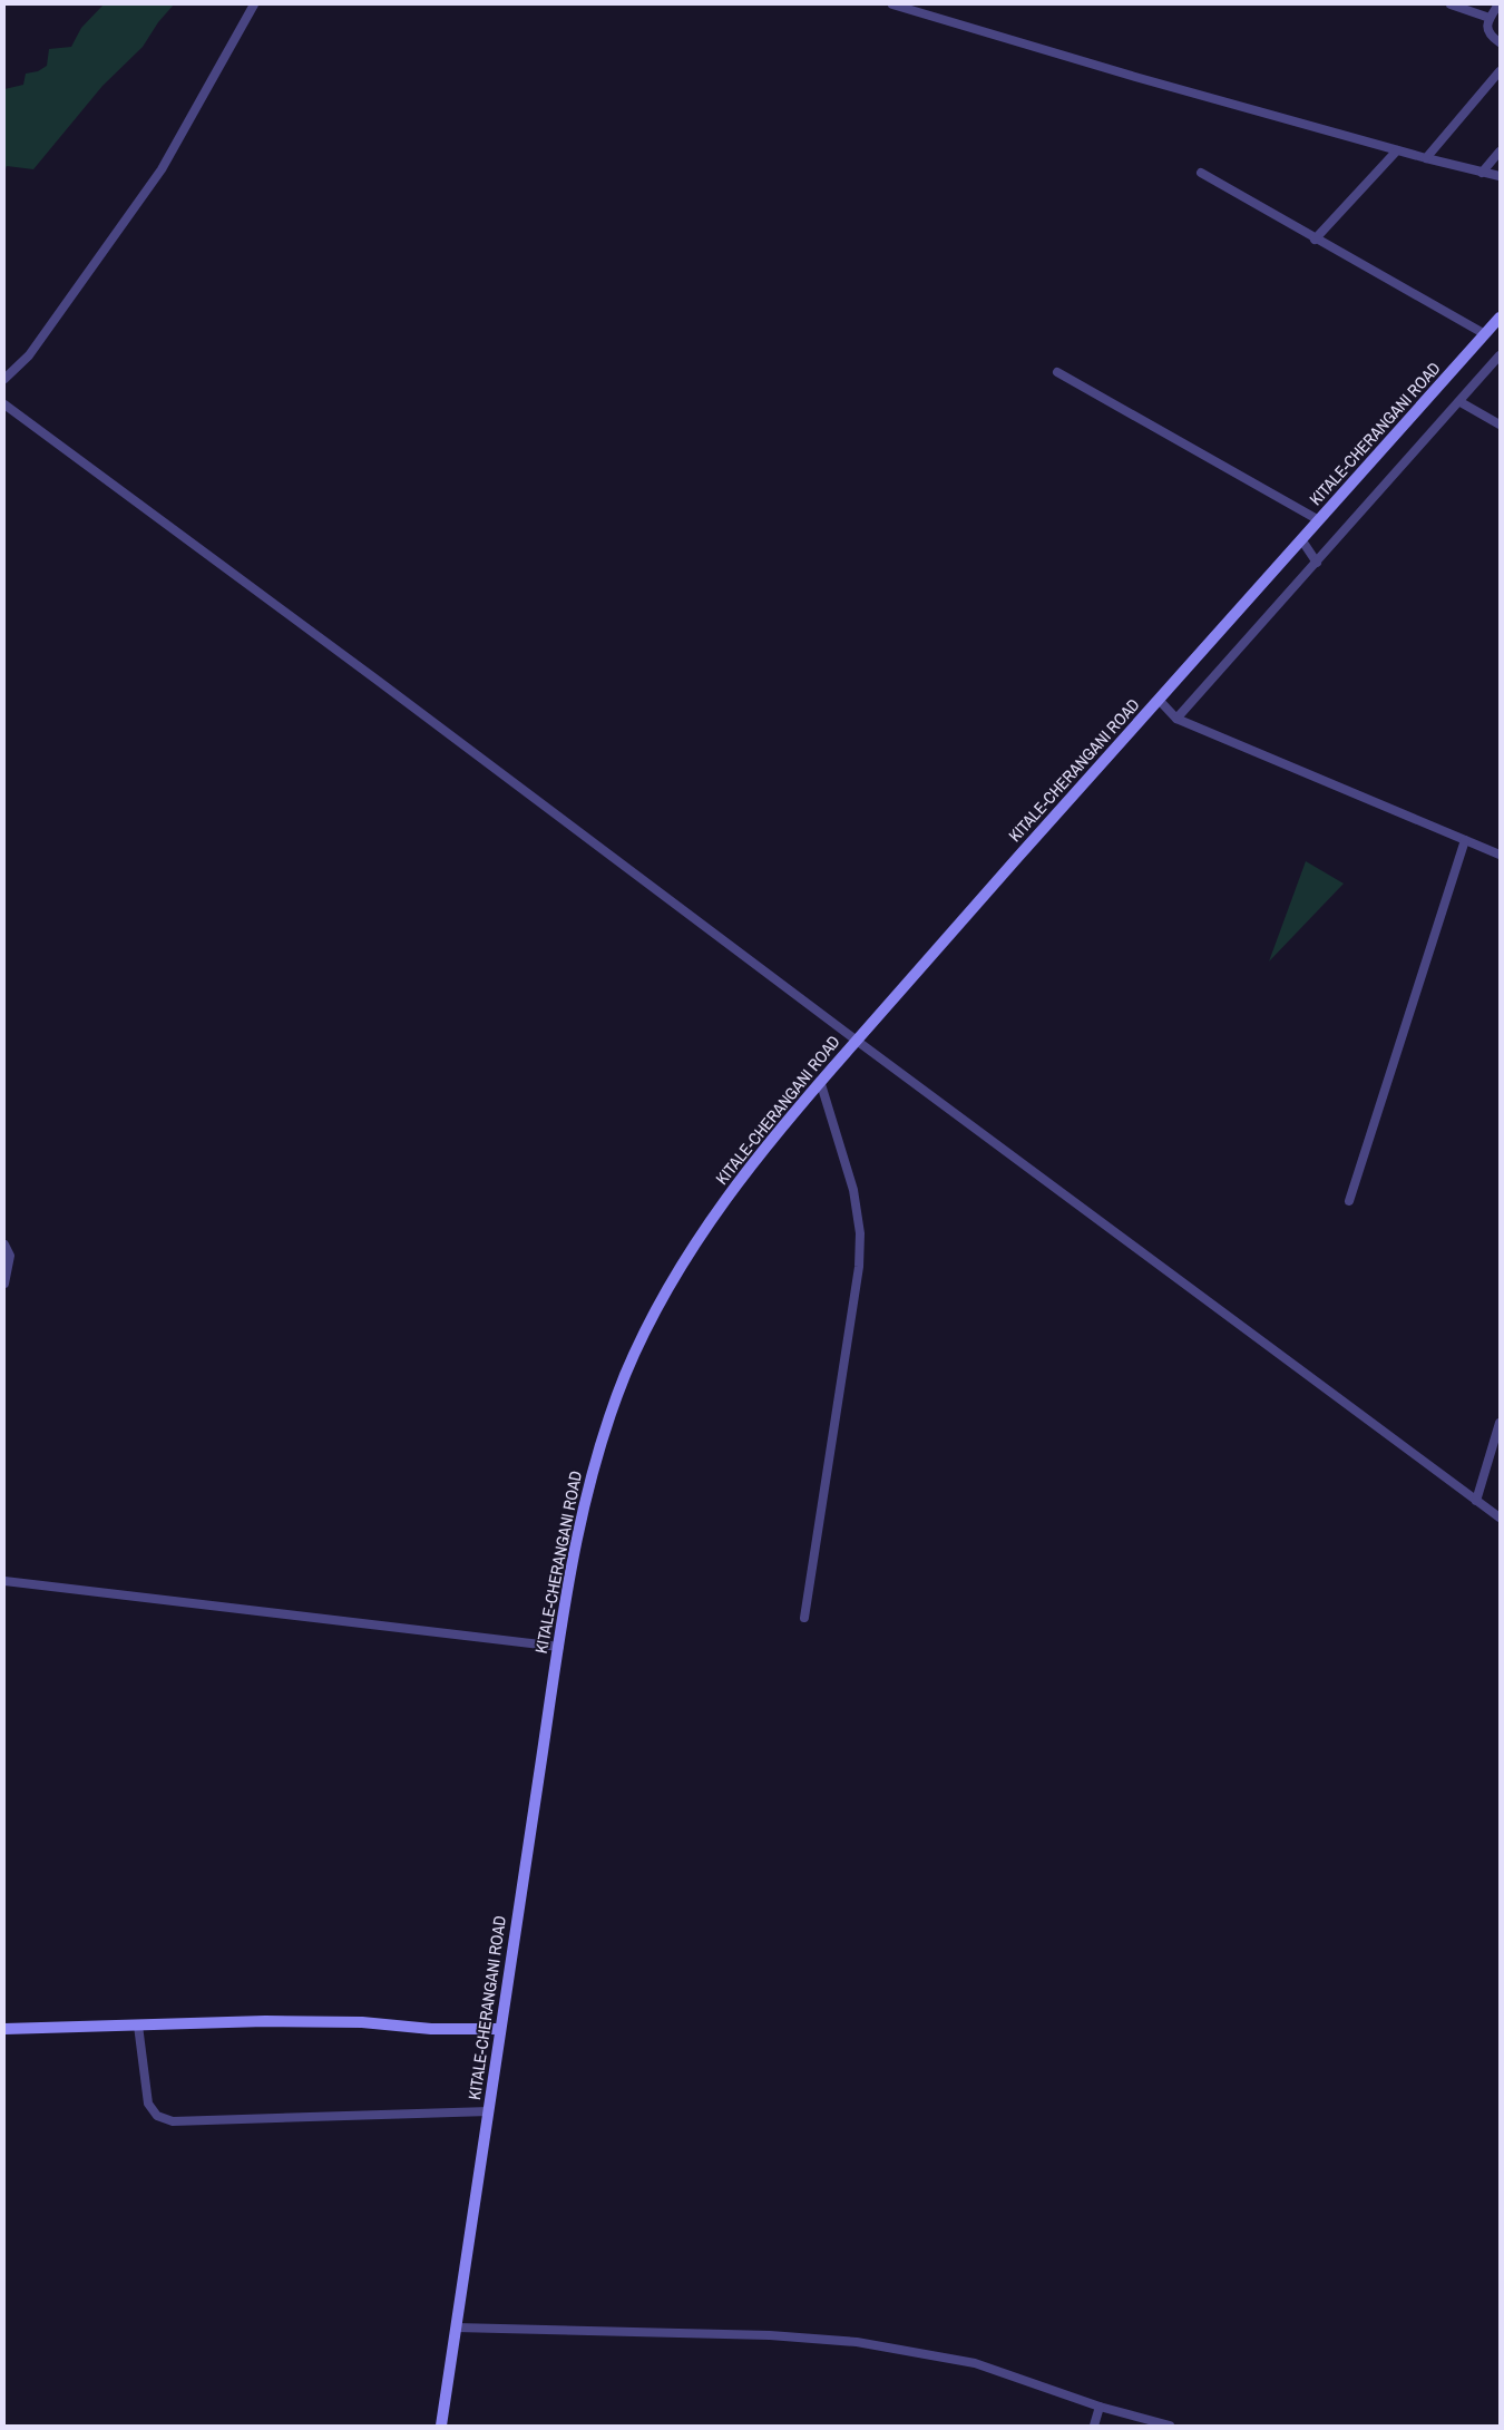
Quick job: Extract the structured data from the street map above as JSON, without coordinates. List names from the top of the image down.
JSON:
{
  "streets": {
    "main road": ["KITALE-CHERANGANI ROAD"]
  }
}
